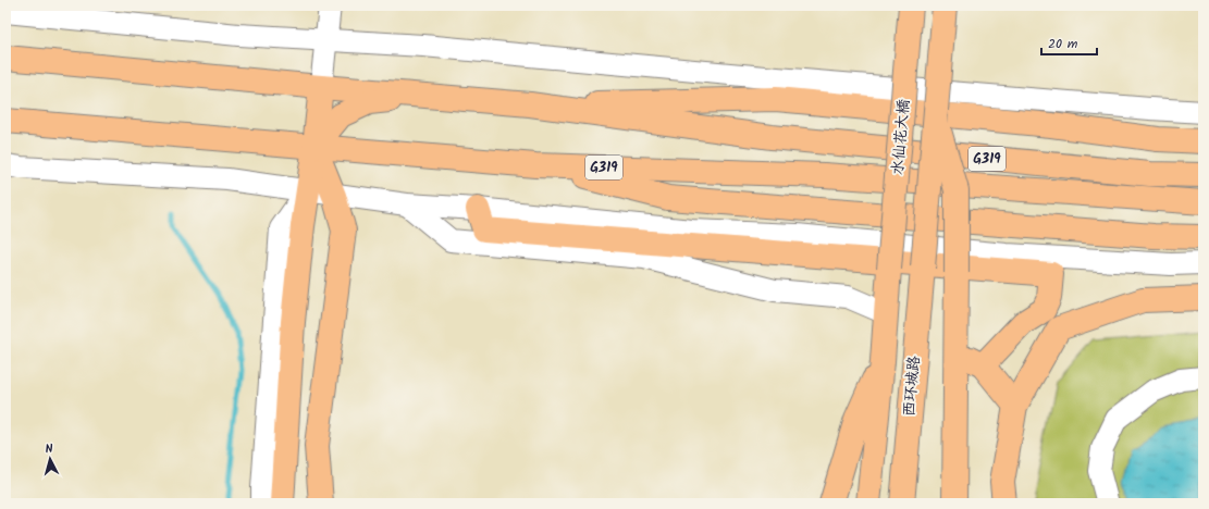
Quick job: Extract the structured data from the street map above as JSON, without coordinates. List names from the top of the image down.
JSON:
{
  "streets": {
    "main road": ["水仙花大橋", "G319", "西环城路"]
  },
  "crossings": [
    ["水仙花大橋", "西环城路"]
  ],
  "scale_bar": "20 m",
  "north": "top"
}
